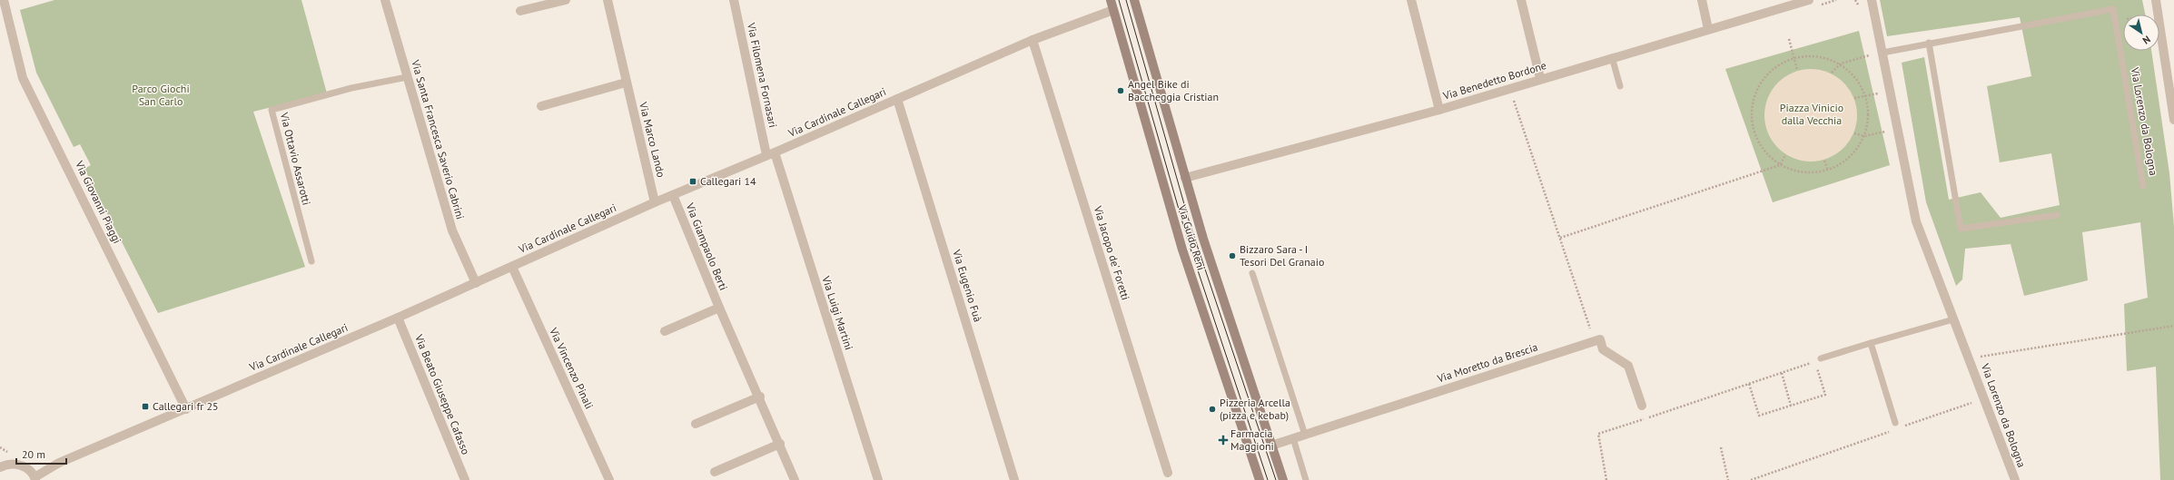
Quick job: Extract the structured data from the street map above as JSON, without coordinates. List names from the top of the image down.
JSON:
{
  "streets": {
    "street": [
      "Via Filomena Fornasari",
      "Via Benedetto Bordone",
      "Via Cardinale Callegari",
      "Via Lorenzo da Bologna",
      "Via Santa Francesca Saverio Cabrini",
      "Via Marco Lando",
      "Via Giovanni Piaggi",
      "Via Guido Reni",
      "Via Giampaolo Berti",
      "Via Jacopo de' Foretti",
      "Via Eugenio Fuà",
      "Via Luigi Martini",
      "Via Moretto da Brescia",
      "Via Vincenzo Pinali",
      "Via Beato Giuseppe Cafasso"
    ],
    "lane": ["Via Ottavio Assarotti"]
  },
  "crossings": [
    ["Via Filomena Fornasari", "Via Cardinale Callegari"],
    ["Via Filomena Fornasari", "Via Luigi Martini"],
    ["Via Benedetto Bordone", "Via Guido Reni"],
    ["Via Cardinale Callegari", "Via Santa Francesca Saverio Cabrini"],
    ["Via Cardinale Callegari", "Via Marco Lando"],
    ["Via Cardinale Callegari", "Via Giovanni Piaggi"],
    ["Via Cardinale Callegari", "Via Guido Reni"],
    ["Via Cardinale Callegari", "Via Giampaolo Berti"],
    ["Via Cardinale Callegari", "Via Jacopo de' Foretti"],
    ["Via Cardinale Callegari", "Via Eugenio Fuà"],
    ["Via Cardinale Callegari", "Via Luigi Martini"],
    ["Via Cardinale Callegari", "Via Vincenzo Pinali"],
    ["Via Cardinale Callegari", "Via Beato Giuseppe Cafasso"],
    ["Via Santa Francesca Saverio Cabrini", "Via Ottavio Assarotti"],
    ["Via Guido Reni", "Via Moretto da Brescia"]
  ],
  "parks": ["Parco Giochi San Carlo", "Piazza Vinicio dalla Vecchia"],
  "places": {
    "other": ["Angel Bike di Baccheggia Cristian", "Bizzaro Sara - I Tesori Del Granaio", "Pizzeria Arcella (pizza e kebab)"],
    "transit": ["Callegari 14", "Callegari fr 25"],
    "health": ["Farmacia Maggioni"]
  },
  "scale_bar": "20 m",
  "north": "bottom right"
}
